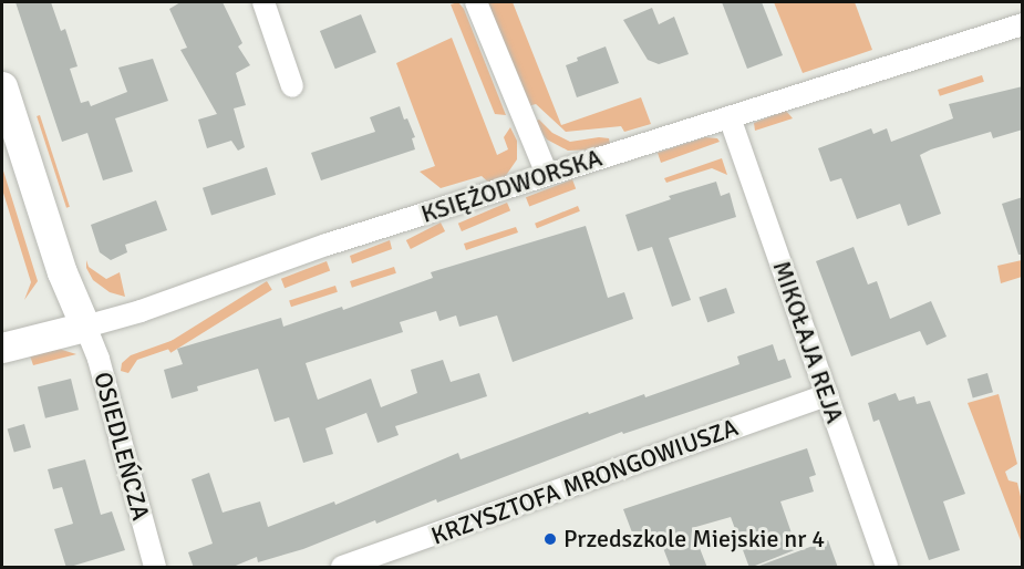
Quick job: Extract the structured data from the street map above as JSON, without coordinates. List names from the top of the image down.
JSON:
{
  "streets": {
    "street": [
      "KSIĘŻODWORSKA",
      "MIKOŁAJA REJA",
      "OSIEDLEŃCZA",
      "KRZYSZTOFA MRONGOWIUSZA"
    ]
  },
  "crossings": [
    ["KSIĘŻODWORSKA", "MIKOŁAJA REJA"],
    ["KSIĘŻODWORSKA", "OSIEDLEŃCZA"],
    ["MIKOŁAJA REJA", "KRZYSZTOFA MRONGOWIUSZA"]
  ],
  "places": ["Przedszkole Miejskie nr 4"]
}
